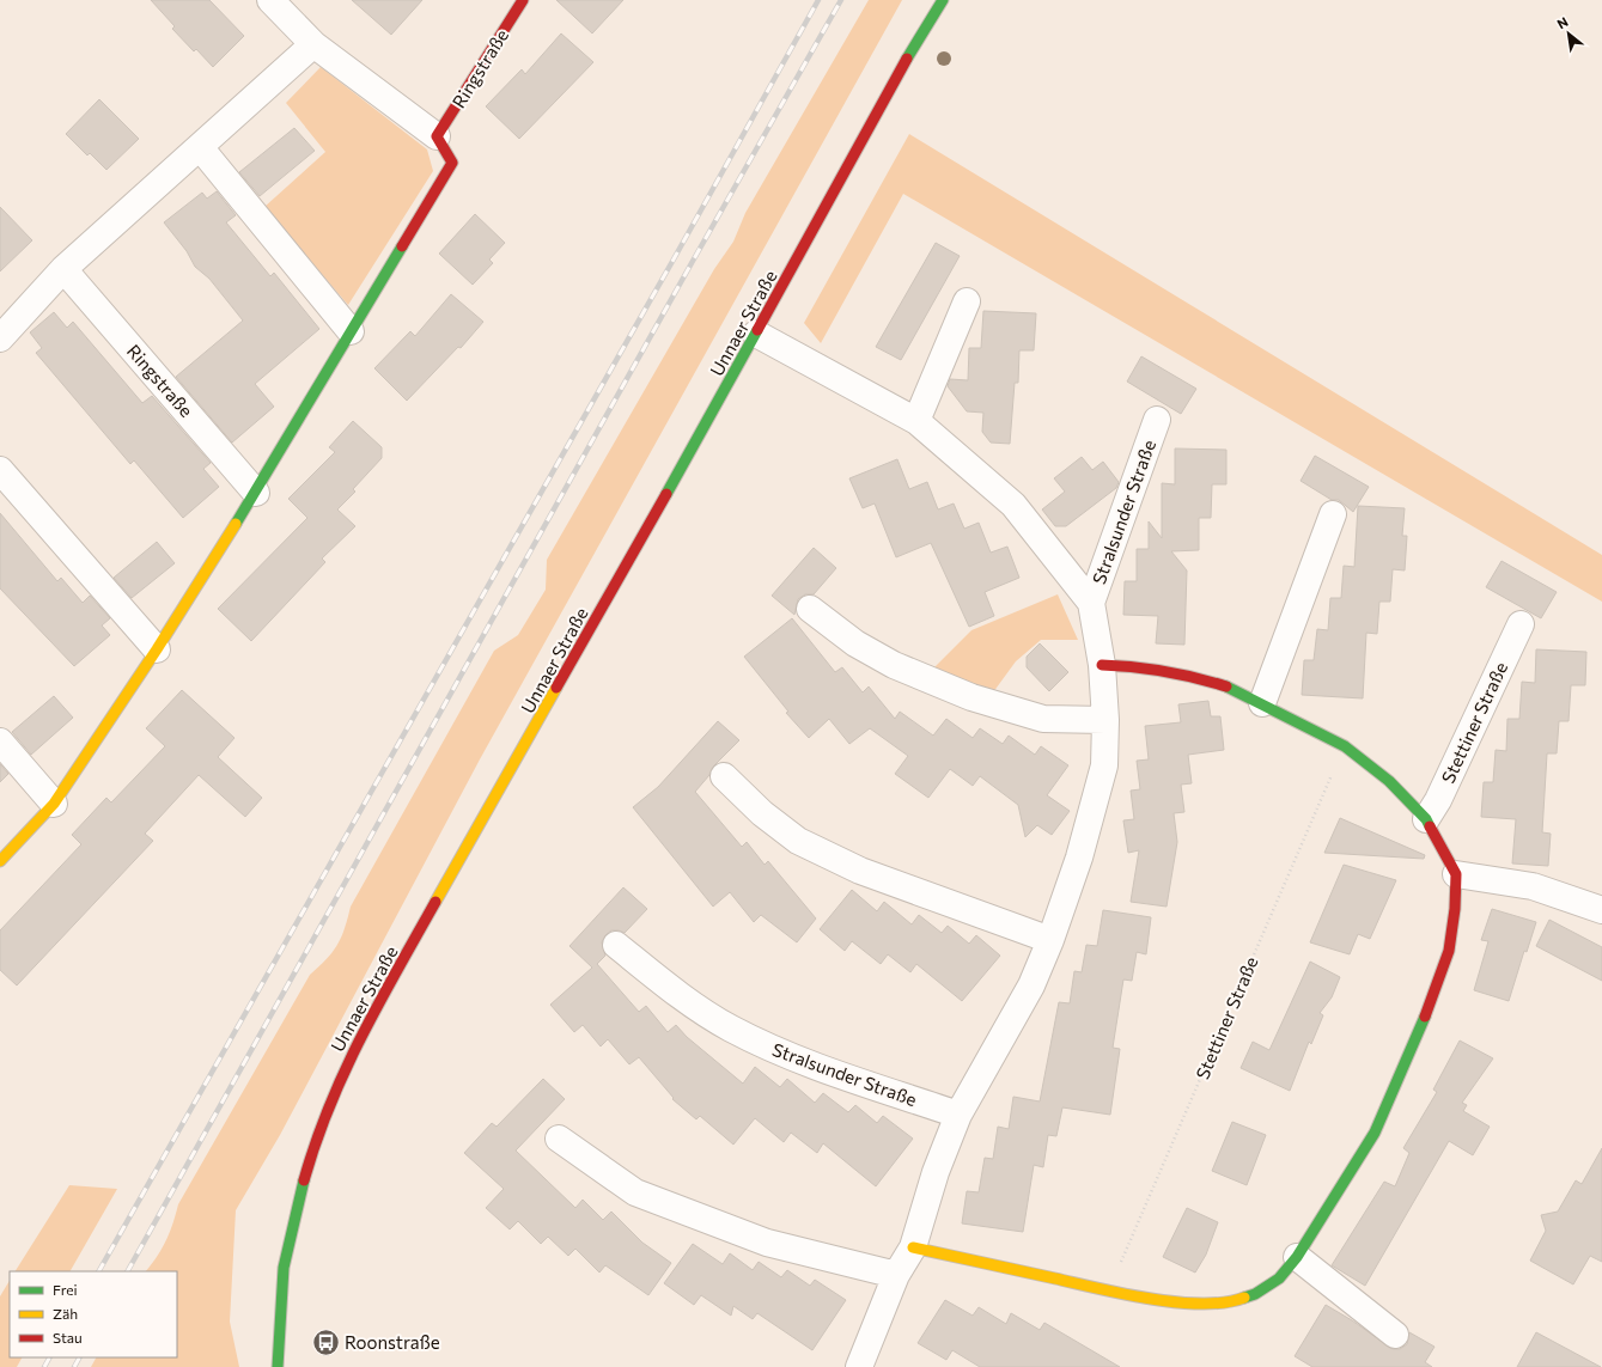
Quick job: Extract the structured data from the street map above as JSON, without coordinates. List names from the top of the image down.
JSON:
{
  "streets": {
    "street": [
      "Ringstraße",
      "Unnaer Straße",
      "Stralsunder Straße",
      "Stettiner Straße"
    ]
  },
  "crossings": [
    ["Unnaer Straße", "Stralsunder Straße"]
  ],
  "places": {
    "bus stop": ["Roonstraße"]
  },
  "legend": ["Frei", "Zäh", "Stau"],
  "north": "top left"
}
